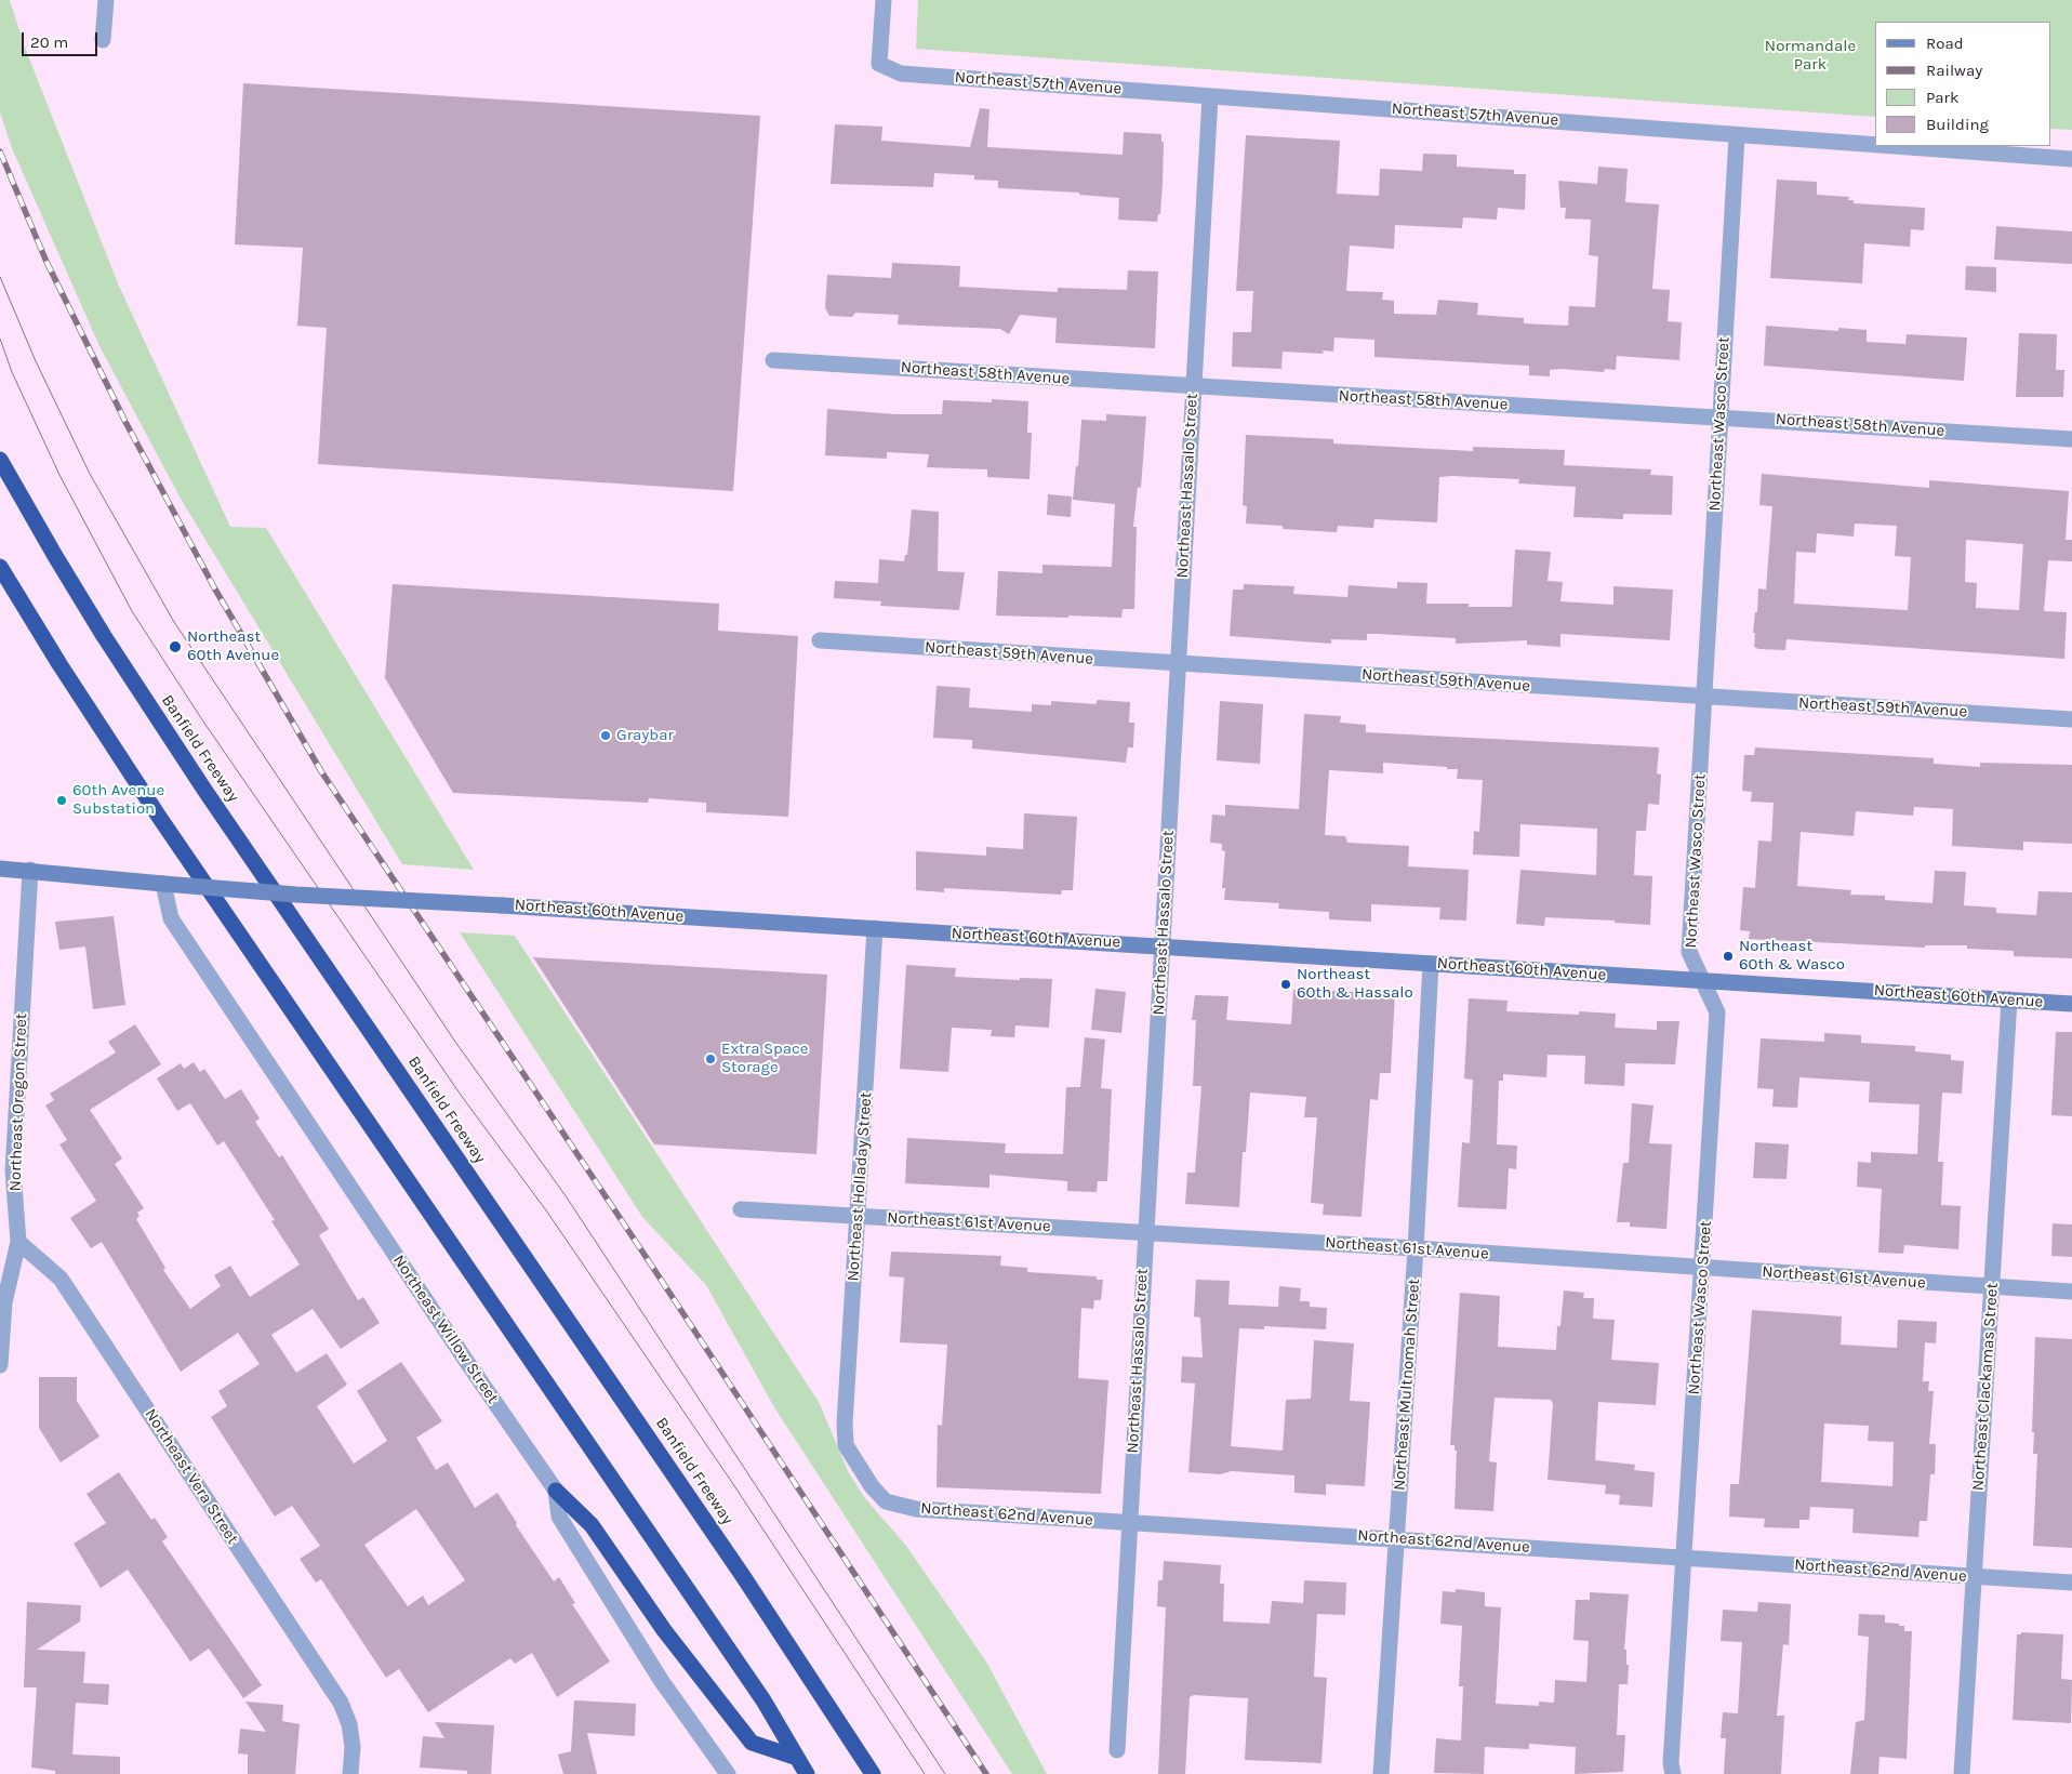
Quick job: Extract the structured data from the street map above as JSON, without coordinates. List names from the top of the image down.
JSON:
{
  "streets": {
    "highway": ["Banfield Freeway"],
    "main road": ["Northeast 60th Avenue"],
    "street": [
      "Northeast 57th Avenue",
      "Northeast 58th Avenue",
      "Northeast Wasco Street",
      "Northeast Hassalo Street",
      "Northeast 59th Avenue",
      "Northeast Oregon Street",
      "Northeast Holladay Street",
      "Northeast 61st Avenue",
      "Northeast Willow Street",
      "Northeast Multnomah Street",
      "Northeast Clackamas Street",
      "Northeast Vera Street",
      "Northeast 62nd Avenue"
    ]
  },
  "crossings": [
    ["Northeast 57th Avenue", "Northeast Wasco Street"],
    ["Northeast 57th Avenue", "Northeast Hassalo Street"],
    ["Northeast 58th Avenue", "Northeast Wasco Street"],
    ["Northeast 58th Avenue", "Northeast Hassalo Street"],
    ["Northeast Wasco Street", "Northeast 59th Avenue"],
    ["Northeast Wasco Street", "Northeast 60th Avenue"],
    ["Northeast Wasco Street", "Northeast 61st Avenue"],
    ["Northeast Wasco Street", "Northeast 62nd Avenue"],
    ["Northeast Hassalo Street", "Northeast 59th Avenue"],
    ["Northeast Hassalo Street", "Northeast 60th Avenue"],
    ["Northeast Hassalo Street", "Northeast 61st Avenue"],
    ["Northeast Hassalo Street", "Northeast 62nd Avenue"],
    ["Northeast 60th Avenue", "Northeast Oregon Street"],
    ["Northeast 60th Avenue", "Northeast Holladay Street"],
    ["Northeast 60th Avenue", "Northeast Willow Street"],
    ["Northeast 60th Avenue", "Northeast Multnomah Street"],
    ["Northeast 60th Avenue", "Northeast Clackamas Street"],
    ["Northeast Oregon Street", "Northeast Vera Street"],
    ["Northeast Holladay Street", "Northeast 61st Avenue"],
    ["Northeast Holladay Street", "Northeast 62nd Avenue"],
    ["Northeast 61st Avenue", "Northeast Multnomah Street"],
    ["Northeast 61st Avenue", "Northeast Clackamas Street"],
    ["Northeast Multnomah Street", "Northeast 62nd Avenue"],
    ["Northeast Clackamas Street", "Northeast 62nd Avenue"]
  ],
  "parks": ["Normandale Park"],
  "places": [
    "Northeast 60th Avenue",
    "Graybar",
    "60th Avenue Substation",
    "Northeast 60th & Wasco",
    "Northeast 60th & Hassalo",
    "Extra Space Storage"
  ],
  "legend": [
    "Road",
    "Railway",
    "Park",
    "Building"
  ],
  "scale_bar": "20 m"
}
